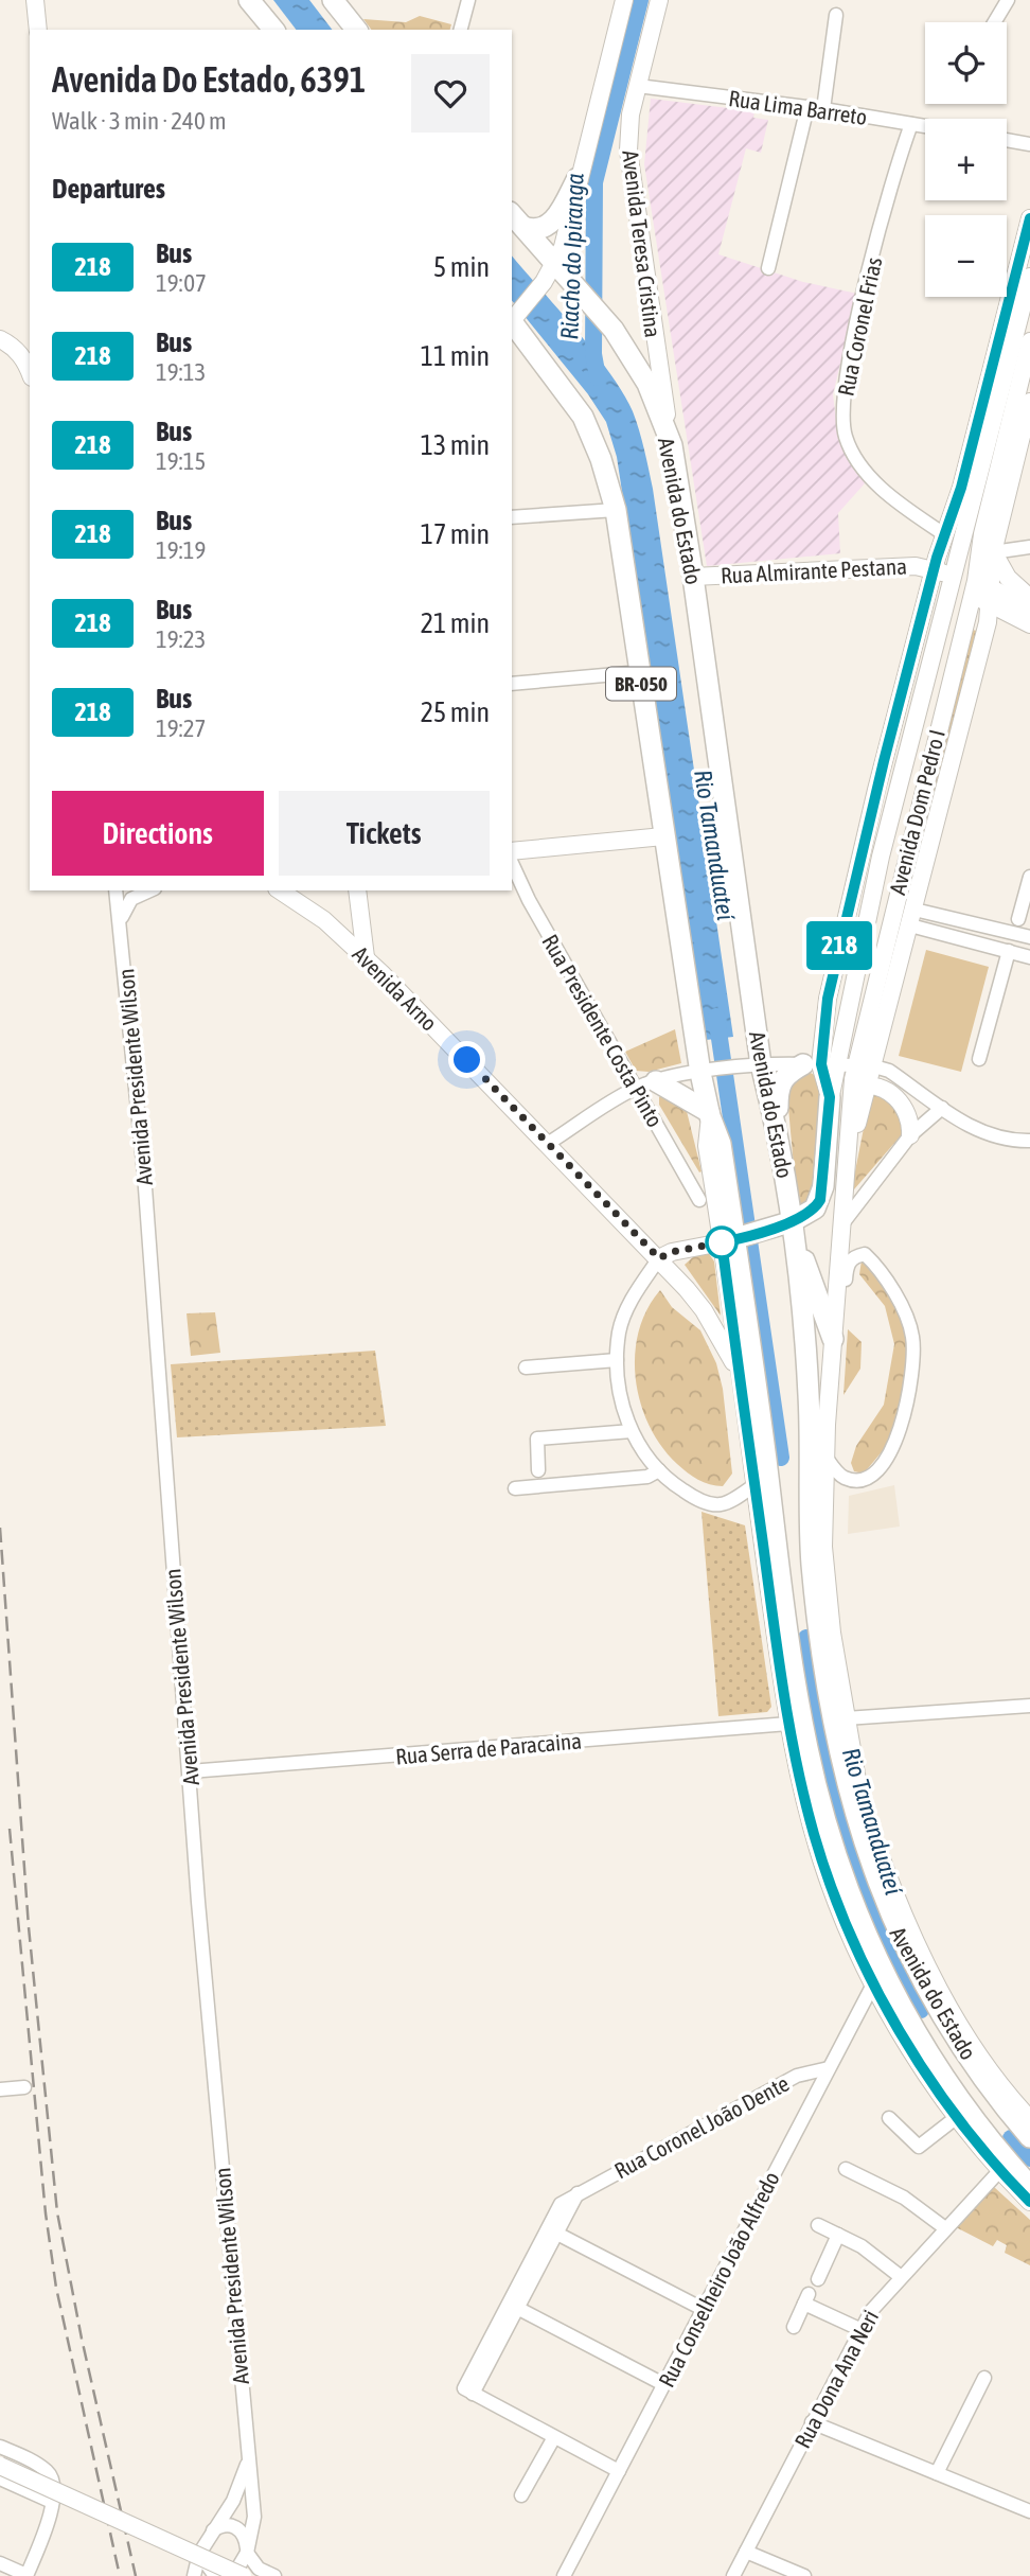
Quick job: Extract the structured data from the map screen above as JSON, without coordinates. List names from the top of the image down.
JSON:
{
  "streets": {
    "highway": ["Avenida do Estado", "BR-050"],
    "main road": [
      "Avenida Teresa Cristina",
      "Rua Almirante Pestana",
      "Avenida Dom Pedro I",
      "Avenida Arno"
    ],
    "street": [
      "Rua Lima Barreto",
      "Rua Coronel Frias",
      "Rua Presidente Costa Pinto",
      "Avenida Presidente Wilson",
      "Rua Serra de Paracaina",
      "Rua Coronel João Dente",
      "Rua Conselheiro João Alfredo",
      "Rua Dona Ana Neri"
    ]
  },
  "crossings": [
    ["Rua Lima Barreto", "Avenida Teresa Cristina"],
    ["Rua Lima Barreto", "Rua Coronel Frias"],
    ["Avenida Teresa Cristina", "Avenida do Estado"],
    ["Rua Coronel Frias", "Avenida Dom Pedro I"],
    ["Avenida do Estado", "Rua Almirante Pestana"],
    ["Avenida do Estado", "Avenida Dom Pedro I"],
    ["Avenida do Estado", "Avenida Arno"],
    ["Avenida do Estado", "Rua Serra de Paracaina"],
    ["Avenida do Estado", "Rua Conselheiro João Alfredo"],
    ["Avenida do Estado", "Rua Dona Ana Neri"],
    ["Rua Almirante Pestana", "Avenida Dom Pedro I"],
    ["Avenida Presidente Wilson", "Rua Serra de Paracaina"],
    ["Rua Coronel João Dente", "Rua Conselheiro João Alfredo"]
  ],
  "water": ["Riacho do Ipiranga", "Rio Tamanduateí"],
  "lines": ["bus line 218"],
  "page": {
    "on_map": "218",
    "map_buttons": ["+", "−"],
    "heading": [
      ["Avenida Do Estado, 6391", "Walk · 3 min · 240 m"],
      "Departures"
    ],
    "list": [
      {
        "mark": "218",
        "name": "Bus",
        "note": "19:07",
        "value": "5 min"
      },
      {
        "mark": "218",
        "name": "Bus",
        "note": "19:13",
        "value": "11 min"
      },
      {
        "mark": "218",
        "name": "Bus",
        "note": "19:15",
        "value": "13 min"
      },
      {
        "mark": "218",
        "name": "Bus",
        "note": "19:19",
        "value": "17 min"
      },
      {
        "mark": "218",
        "name": "Bus",
        "note": "19:23",
        "value": "21 min"
      },
      {
        "mark": "218",
        "name": "Bus",
        "note": "19:27",
        "value": "25 min"
      }
    ],
    "buttons": ["Directions", "Tickets"]
  }
}
